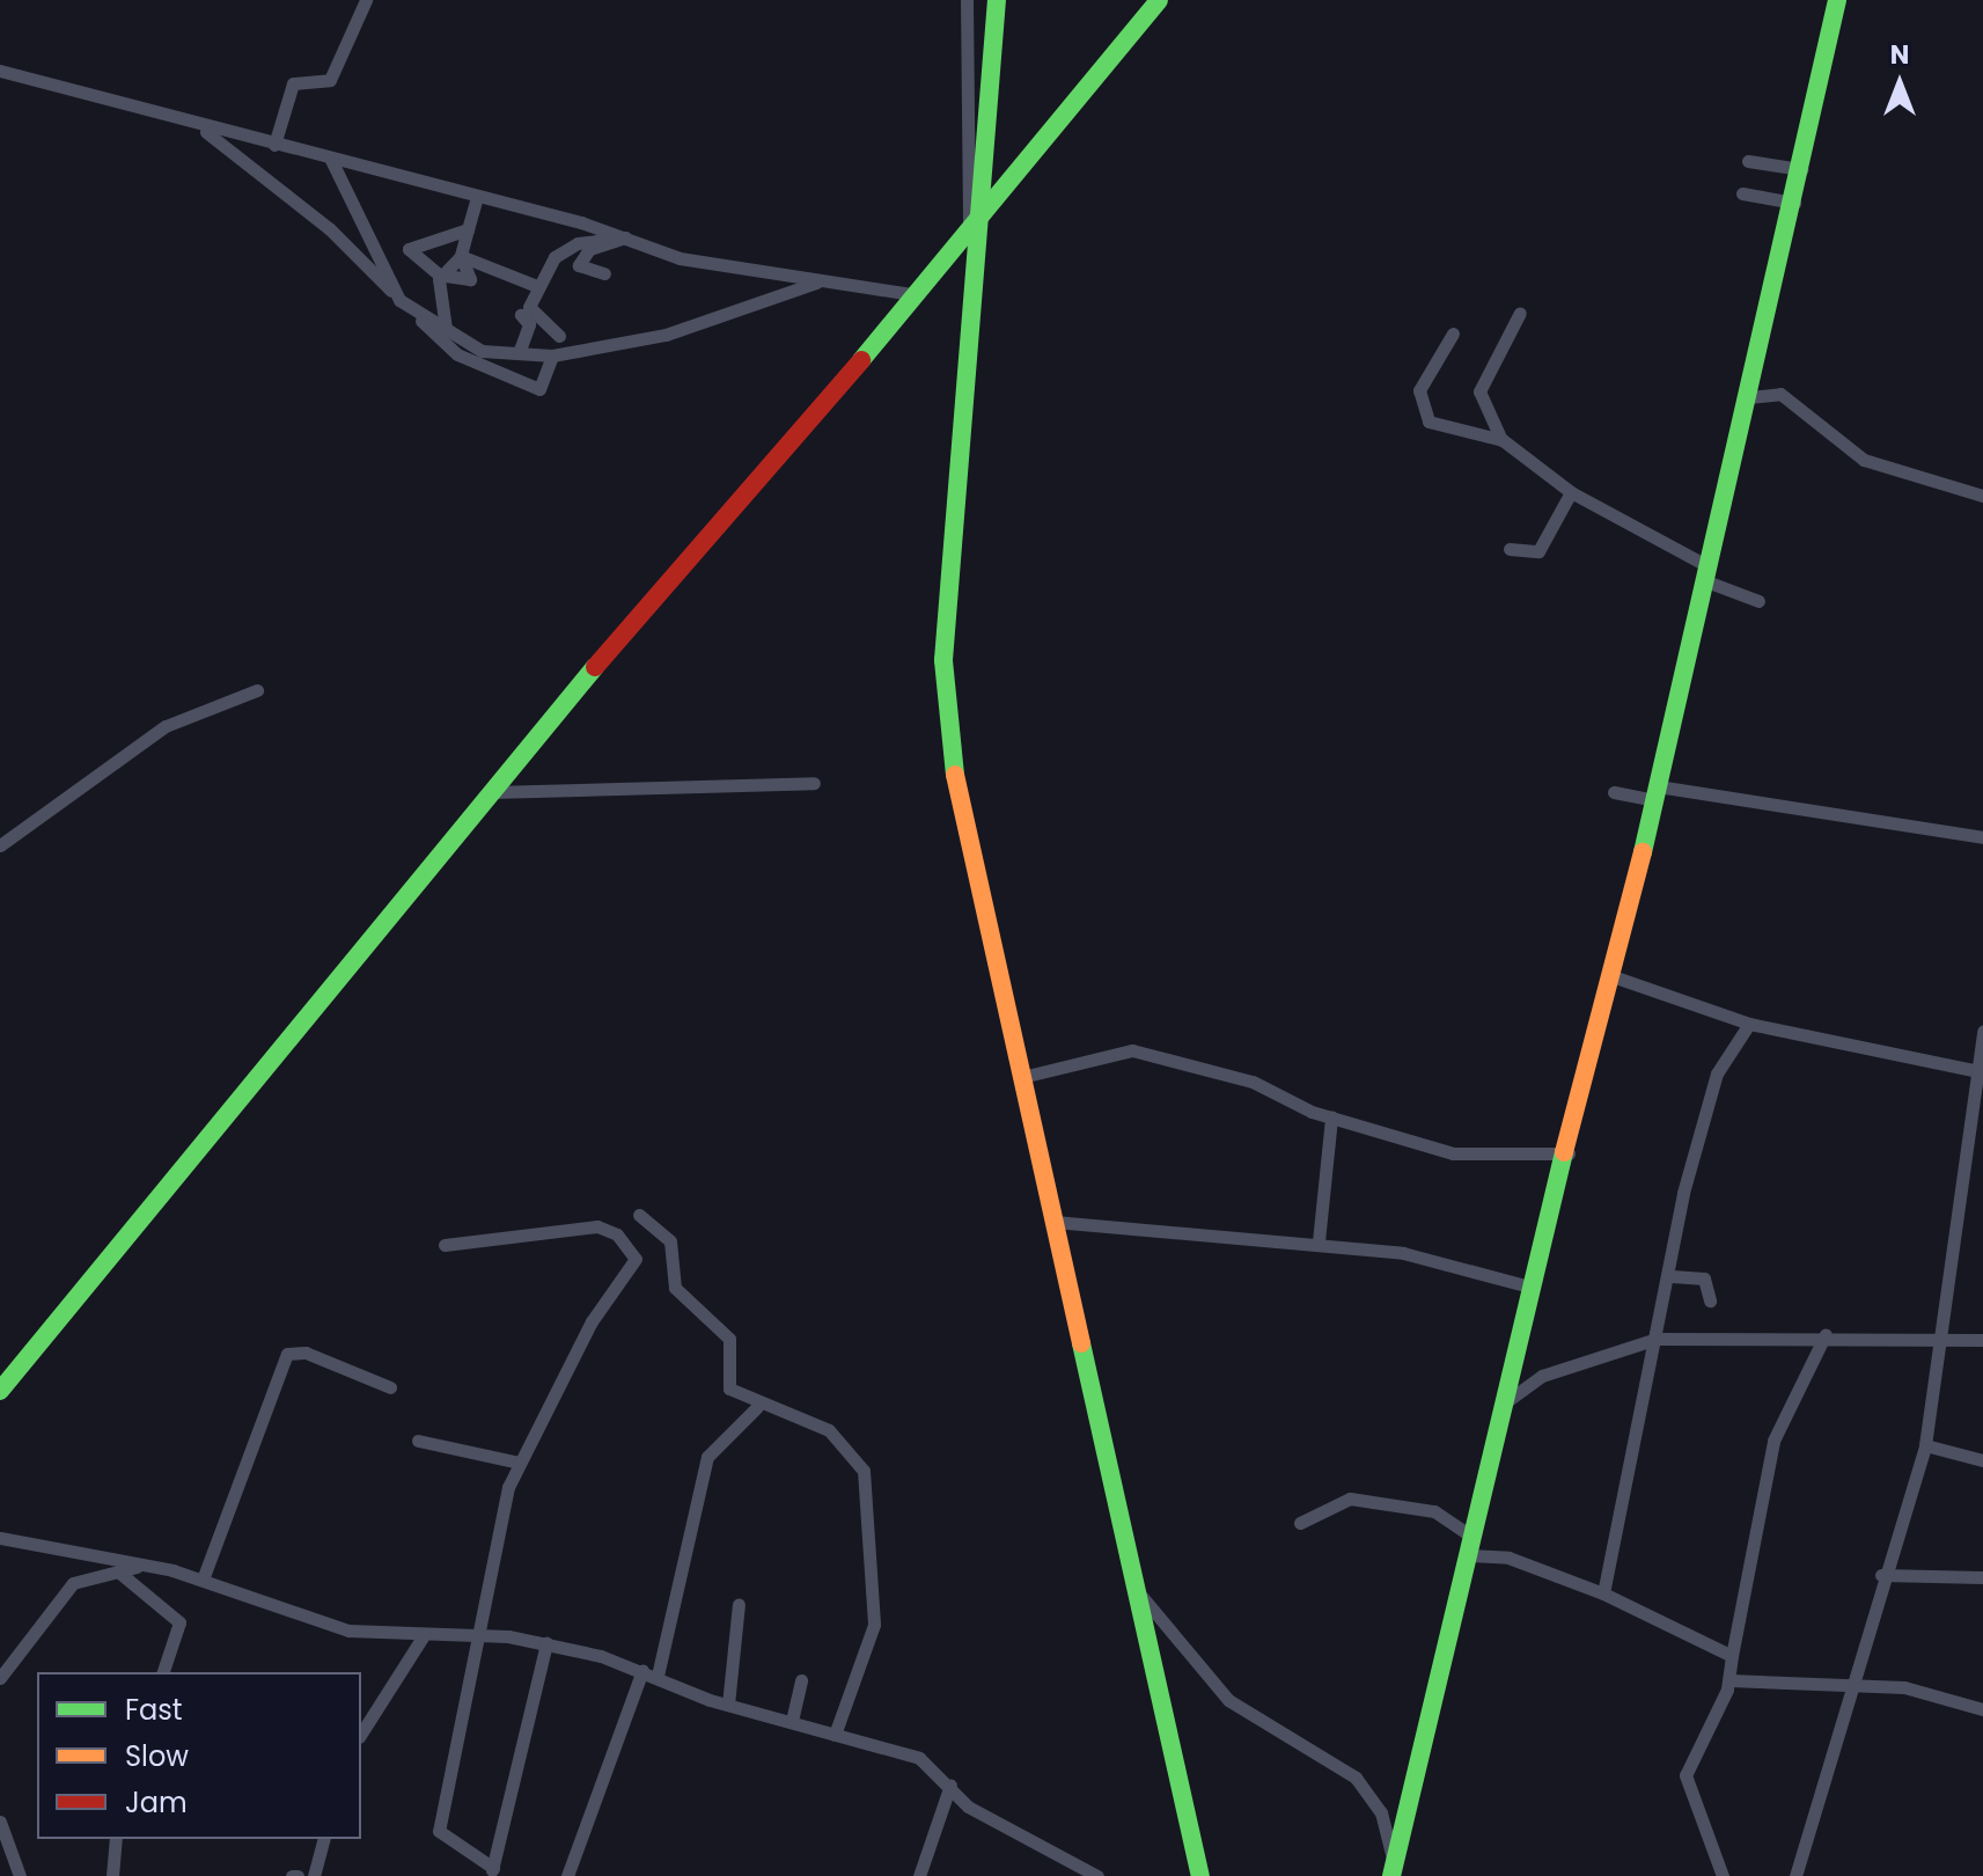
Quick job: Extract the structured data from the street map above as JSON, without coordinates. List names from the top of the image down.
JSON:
{
  "legend": ["Fast", "Slow", "Jam"],
  "north": "top"
}
